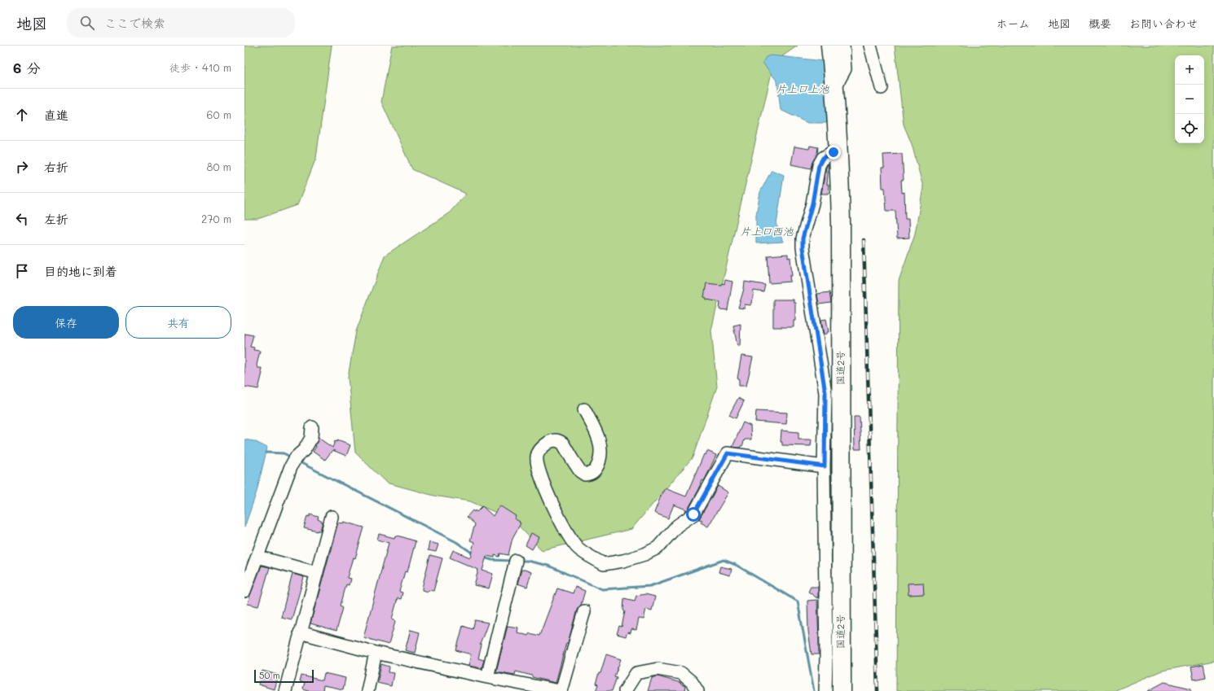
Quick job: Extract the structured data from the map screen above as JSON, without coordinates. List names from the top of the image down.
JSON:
{
  "streets": {
    "highway": ["国道2号"]
  },
  "water": ["片上口上池", "片上口西池"],
  "scale_bar": "50 m",
  "page": {
    "header": "地図",
    "search": "ここで検索",
    "nav": [
      "ホーム",
      "地図",
      "概要",
      "お問い合わせ"
    ],
    "heading": ["6 分", "徒歩 · 410 m"],
    "map_buttons": ["+", "−"],
    "list": [
      ["直進", "60 m"],
      ["右折", "80 m"],
      ["左折", "270 m"],
      "目的地に到着"
    ],
    "buttons": ["保存", "共有"],
    "scale": "50 m"
  }
}
